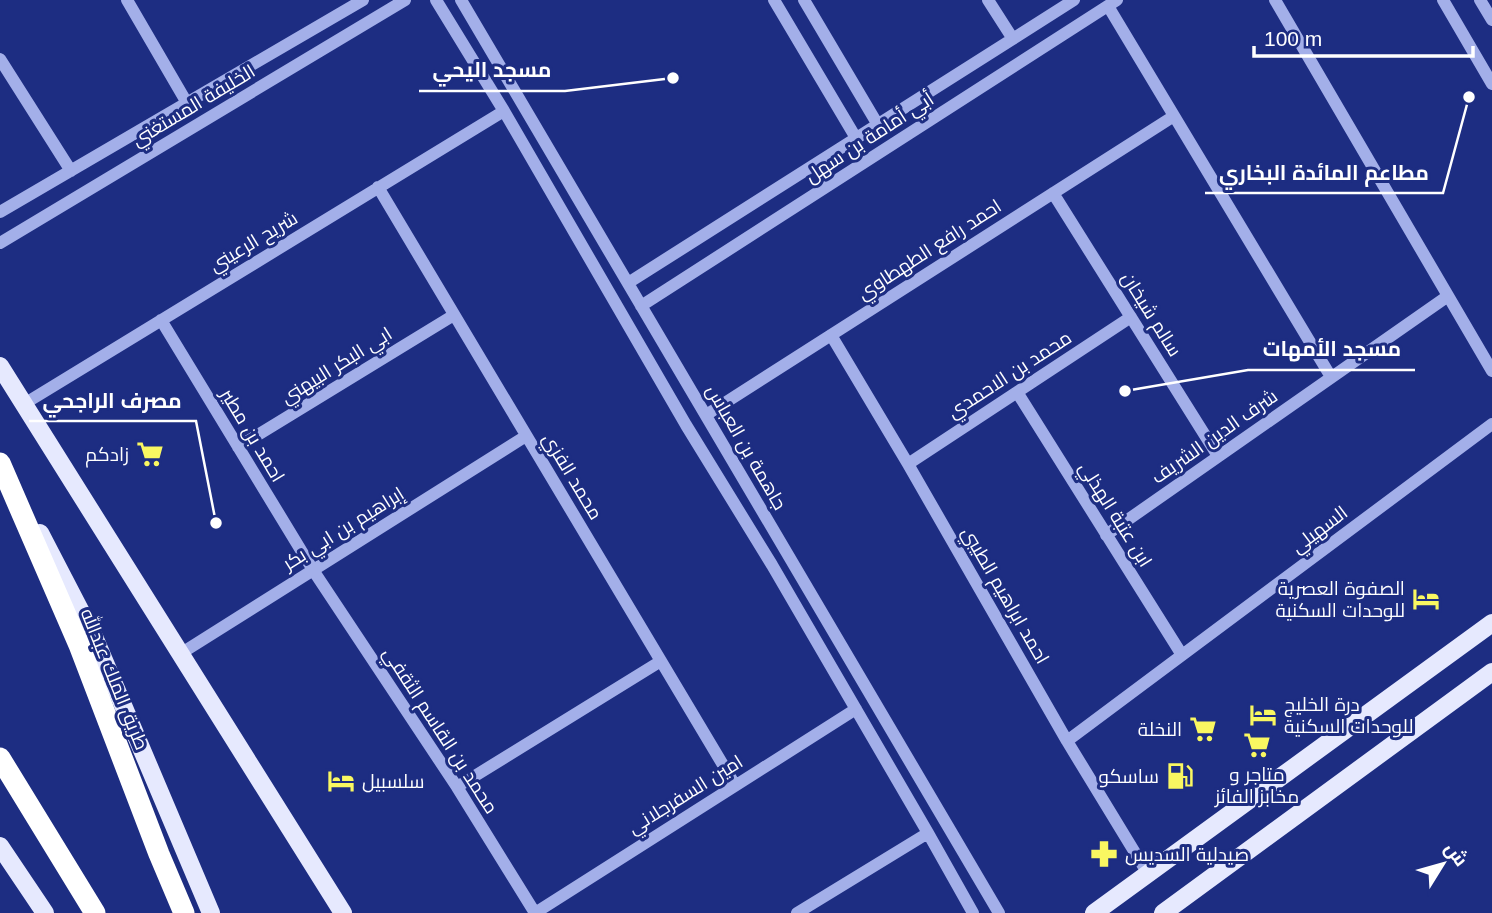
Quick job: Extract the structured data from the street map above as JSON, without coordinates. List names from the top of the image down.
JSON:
{
  "streets": {
    "highway": ["طريق الملك عبدالله"],
    "street": [
      "الخليفة المستغني",
      "أبي أمامة بن سهل",
      "شريح الرعيني",
      "احمد رافع الطهطاوي",
      "سالم شيخان",
      "ابي البكر البيهني",
      "محمد بن الاحمدي",
      "احمد بن مطير",
      "شرف الدين الشريف",
      "جاهمة بن العباس",
      "محمد الفزي",
      "ابن عتبة الهذلي",
      "إبراهيم بن ابي بكر",
      "السهيلي",
      "احمد ابراهيم الطيبي",
      "محمد بن القاسم الثقفي",
      "امين السفرجلاني"
    ]
  },
  "crossings": [
    ["أبي أمامة بن سهل", "جاهمة بن العباس"],
    ["شريح الرعيني", "احمد بن مطير"],
    ["شريح الرعيني", "جاهمة بن العباس"],
    ["شريح الرعيني", "محمد الفزي"],
    ["احمد رافع الطهطاوي", "سالم شيخان"],
    ["احمد رافع الطهطاوي", "جاهمة بن العباس"],
    ["احمد رافع الطهطاوي", "احمد ابراهيم الطيبي"],
    ["سالم شيخان", "محمد بن الاحمدي"],
    ["سالم شيخان", "شرف الدين الشريف"],
    ["ابي البكر البيهني", "احمد بن مطير"],
    ["ابي البكر البيهني", "محمد الفزي"],
    ["محمد بن الاحمدي", "ابن عتبة الهذلي"],
    ["محمد بن الاحمدي", "احمد ابراهيم الطيبي"],
    ["احمد بن مطير", "إبراهيم بن ابي بكر"],
    ["احمد بن مطير", "محمد بن القاسم الثقفي"],
    ["شرف الدين الشريف", "ابن عتبة الهذلي"],
    ["جاهمة بن العباس", "امين السفرجلاني"],
    ["محمد الفزي", "إبراهيم بن ابي بكر"],
    ["محمد الفزي", "امين السفرجلاني"],
    ["ابن عتبة الهذلي", "السهيلي"],
    ["إبراهيم بن ابي بكر", "محمد بن القاسم الثقفي"],
    ["السهيلي", "احمد ابراهيم الطيبي"],
    ["محمد بن القاسم الثقفي", "امين السفرجلاني"]
  ],
  "places": {
    "other": [
      "مسجد اليحي",
      "مطاعم المائدة البخاري",
      "مسجد الأمهات",
      "مصرف الراجحي"
    ],
    "supermarket": ["زادكم", "النخلة", "متاجر و مخابز الفائز"],
    "hotel": ["الصفوة العصرية للوحدات السكنية", "درة الخليج للوحدات السكنية", "سلسبيل"],
    "fuel station": ["ساسكو"],
    "pharmacy": ["صيدلية السديس"]
  },
  "scale_bar": "100 m",
  "north": "top right"
}
